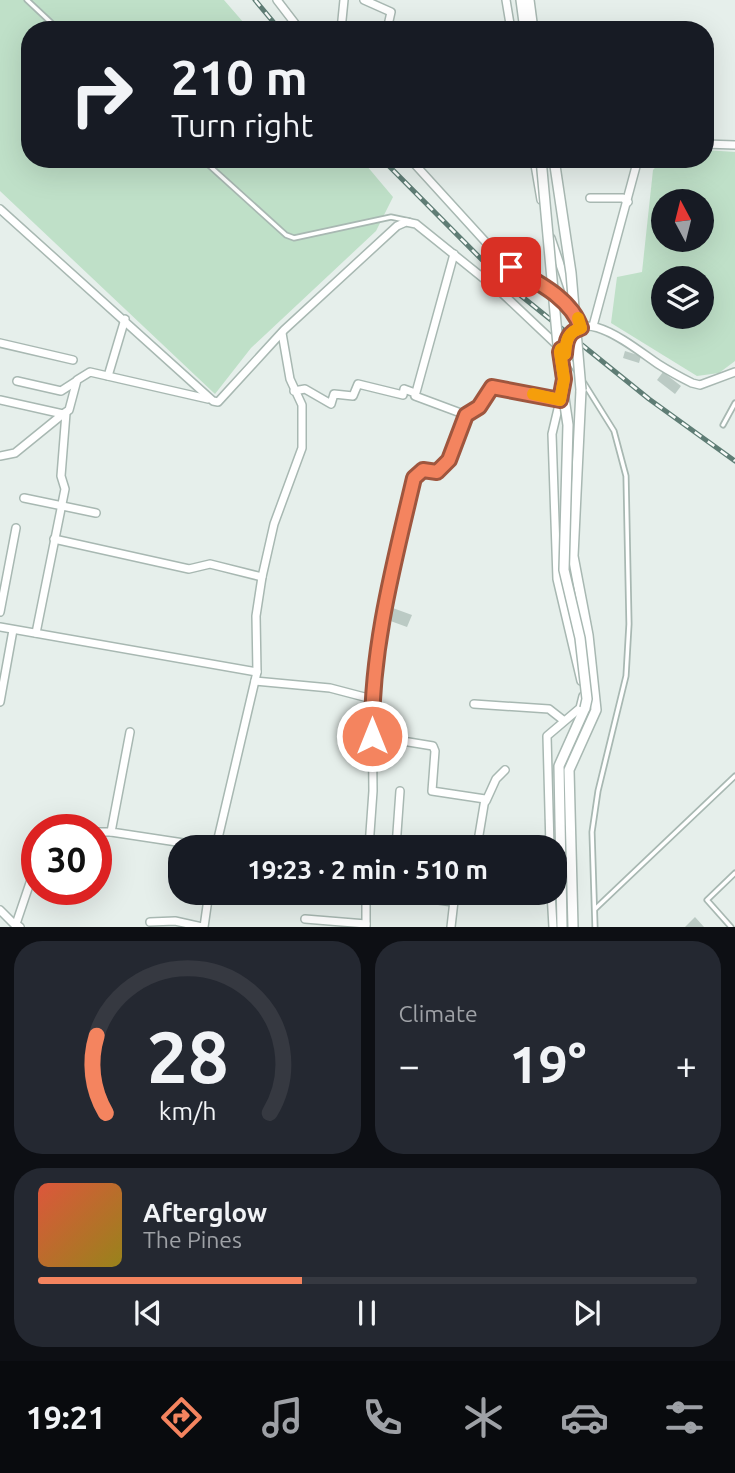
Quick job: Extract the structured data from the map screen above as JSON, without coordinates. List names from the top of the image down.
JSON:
{
  "north": "top",
  "page": {
    "turn": ["210 m", "Turn right"],
    "limit": "30",
    "trip": "19:23 · 2 min · 510 m",
    "tile": "Climate",
    "heat": ["−", "19°", "+"],
    "song": ["Afterglow", "The Pines"],
    "tabs": "19:21",
    "gauge": ["28", "km/h"]
  }
}
